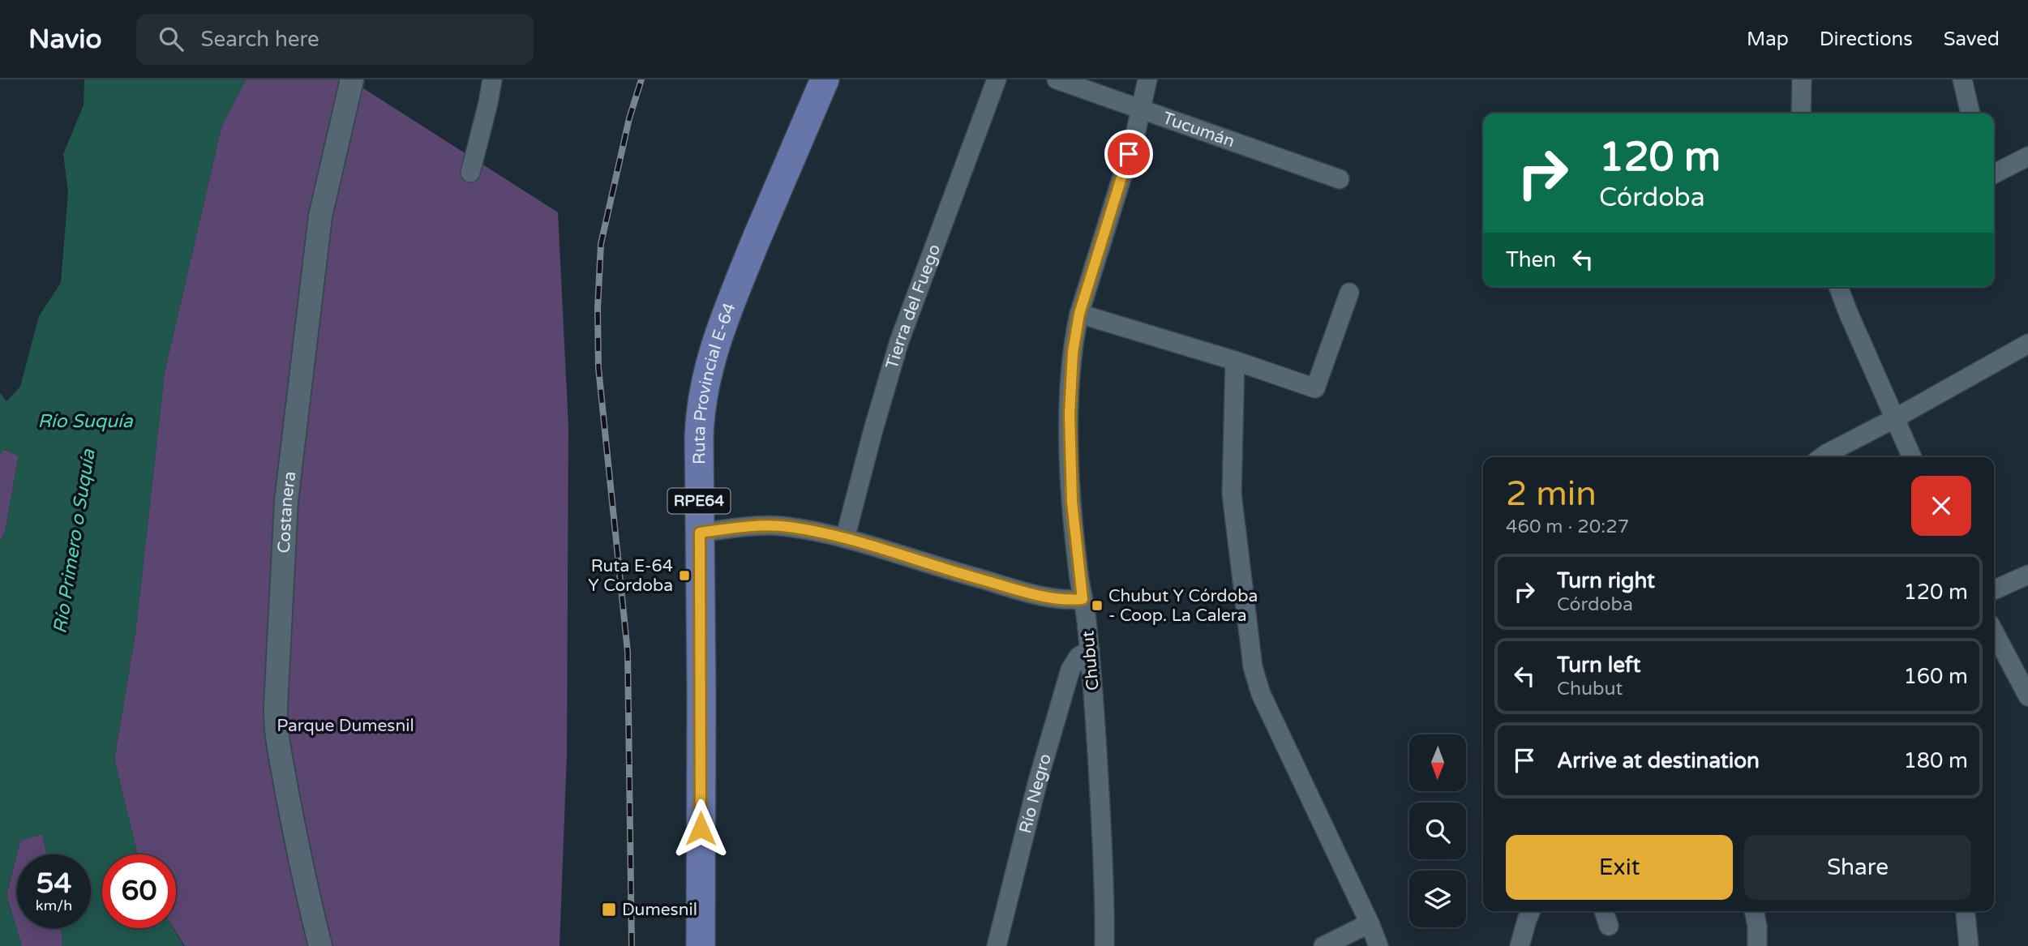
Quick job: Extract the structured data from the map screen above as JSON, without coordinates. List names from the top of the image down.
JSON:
{
  "streets": {
    "main road": ["Ruta Provincial E-64", "RPE64"],
    "street": [
      "Tucumán",
      "Tierra del Fuego",
      "Costanera",
      "Chubut",
      "Río Negro"
    ]
  },
  "crossings": [
    ["Tucumán", "Chubut"],
    ["Chubut", "Río Negro"]
  ],
  "water": ["Río Suquía", "Río Primero o Suquía"],
  "parks": ["Parque Dumesnil"],
  "places": {
    "transit": ["Ruta E-64 Y Cordoba", "Chubut Y Córdoba - Coop. La Calera", "Dumesnil"]
  },
  "north": "bottom",
  "page": {
    "header": "Navio",
    "search": "Search here",
    "nav": ["Map", "Directions", "Saved"],
    "turn": ["120 m", "Córdoba"],
    "then": "Then",
    "heading": ["2 min", "460 m · 20:27"],
    "list": [
      {
        "name": "Turn right",
        "note": "Córdoba",
        "value": "120 m"
      },
      {
        "name": "Turn left",
        "note": "Chubut",
        "value": "160 m"
      },
      {
        "name": "Arrive at destination",
        "value": "180 m"
      }
    ],
    "buttons": ["Exit", "Share"],
    "speed": "54 km/h",
    "limit": "60"
  }
}
